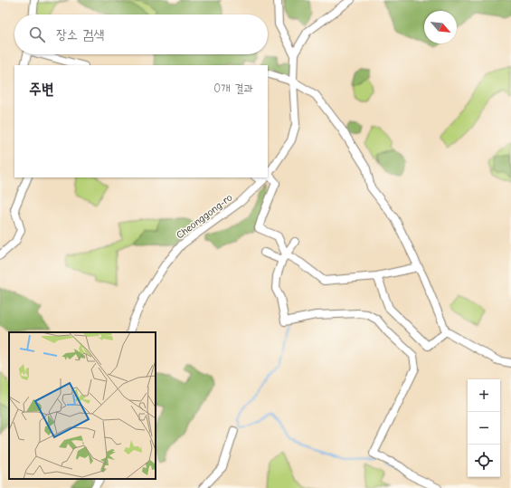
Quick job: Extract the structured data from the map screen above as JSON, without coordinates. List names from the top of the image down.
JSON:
{
  "streets": {
    "street": ["Cheonggong-ro"]
  },
  "north": "bottom right",
  "page": {
    "search": "장소 검색",
    "heading": ["주변", "0개 결과"],
    "map_buttons": ["+", "−"]
  }
}
